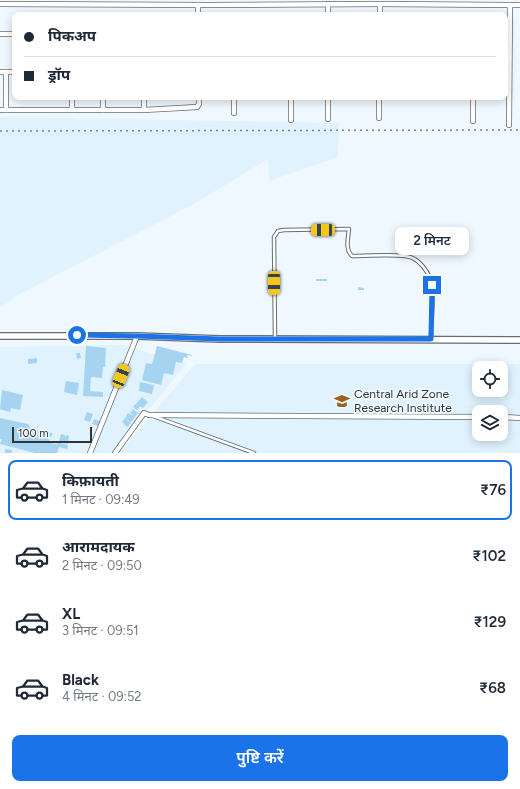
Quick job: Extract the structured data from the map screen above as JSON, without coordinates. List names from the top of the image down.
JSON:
{
  "places": {
    "school or university": ["Central Arid Zone Research Institute"]
  },
  "scale_bar": "100 m",
  "page": {
    "banner": ["पिकअप", "ड्रॉप"],
    "bubble": "2 मिनट",
    "scale": "100 m",
    "list": [
      {
        "name": "किफ़ायती",
        "note": "1 मिनट · 09:49",
        "value": "₹76"
      },
      {
        "name": "आरामदायक",
        "note": "2 मिनट · 09:50",
        "value": "₹102"
      },
      {
        "name": "XL",
        "note": "3 मिनट · 09:51",
        "value": "₹129"
      },
      {
        "name": "Black",
        "note": "4 मिनट · 09:52",
        "value": "₹68"
      }
    ],
    "buttons": "पुष्टि करें"
  }
}
